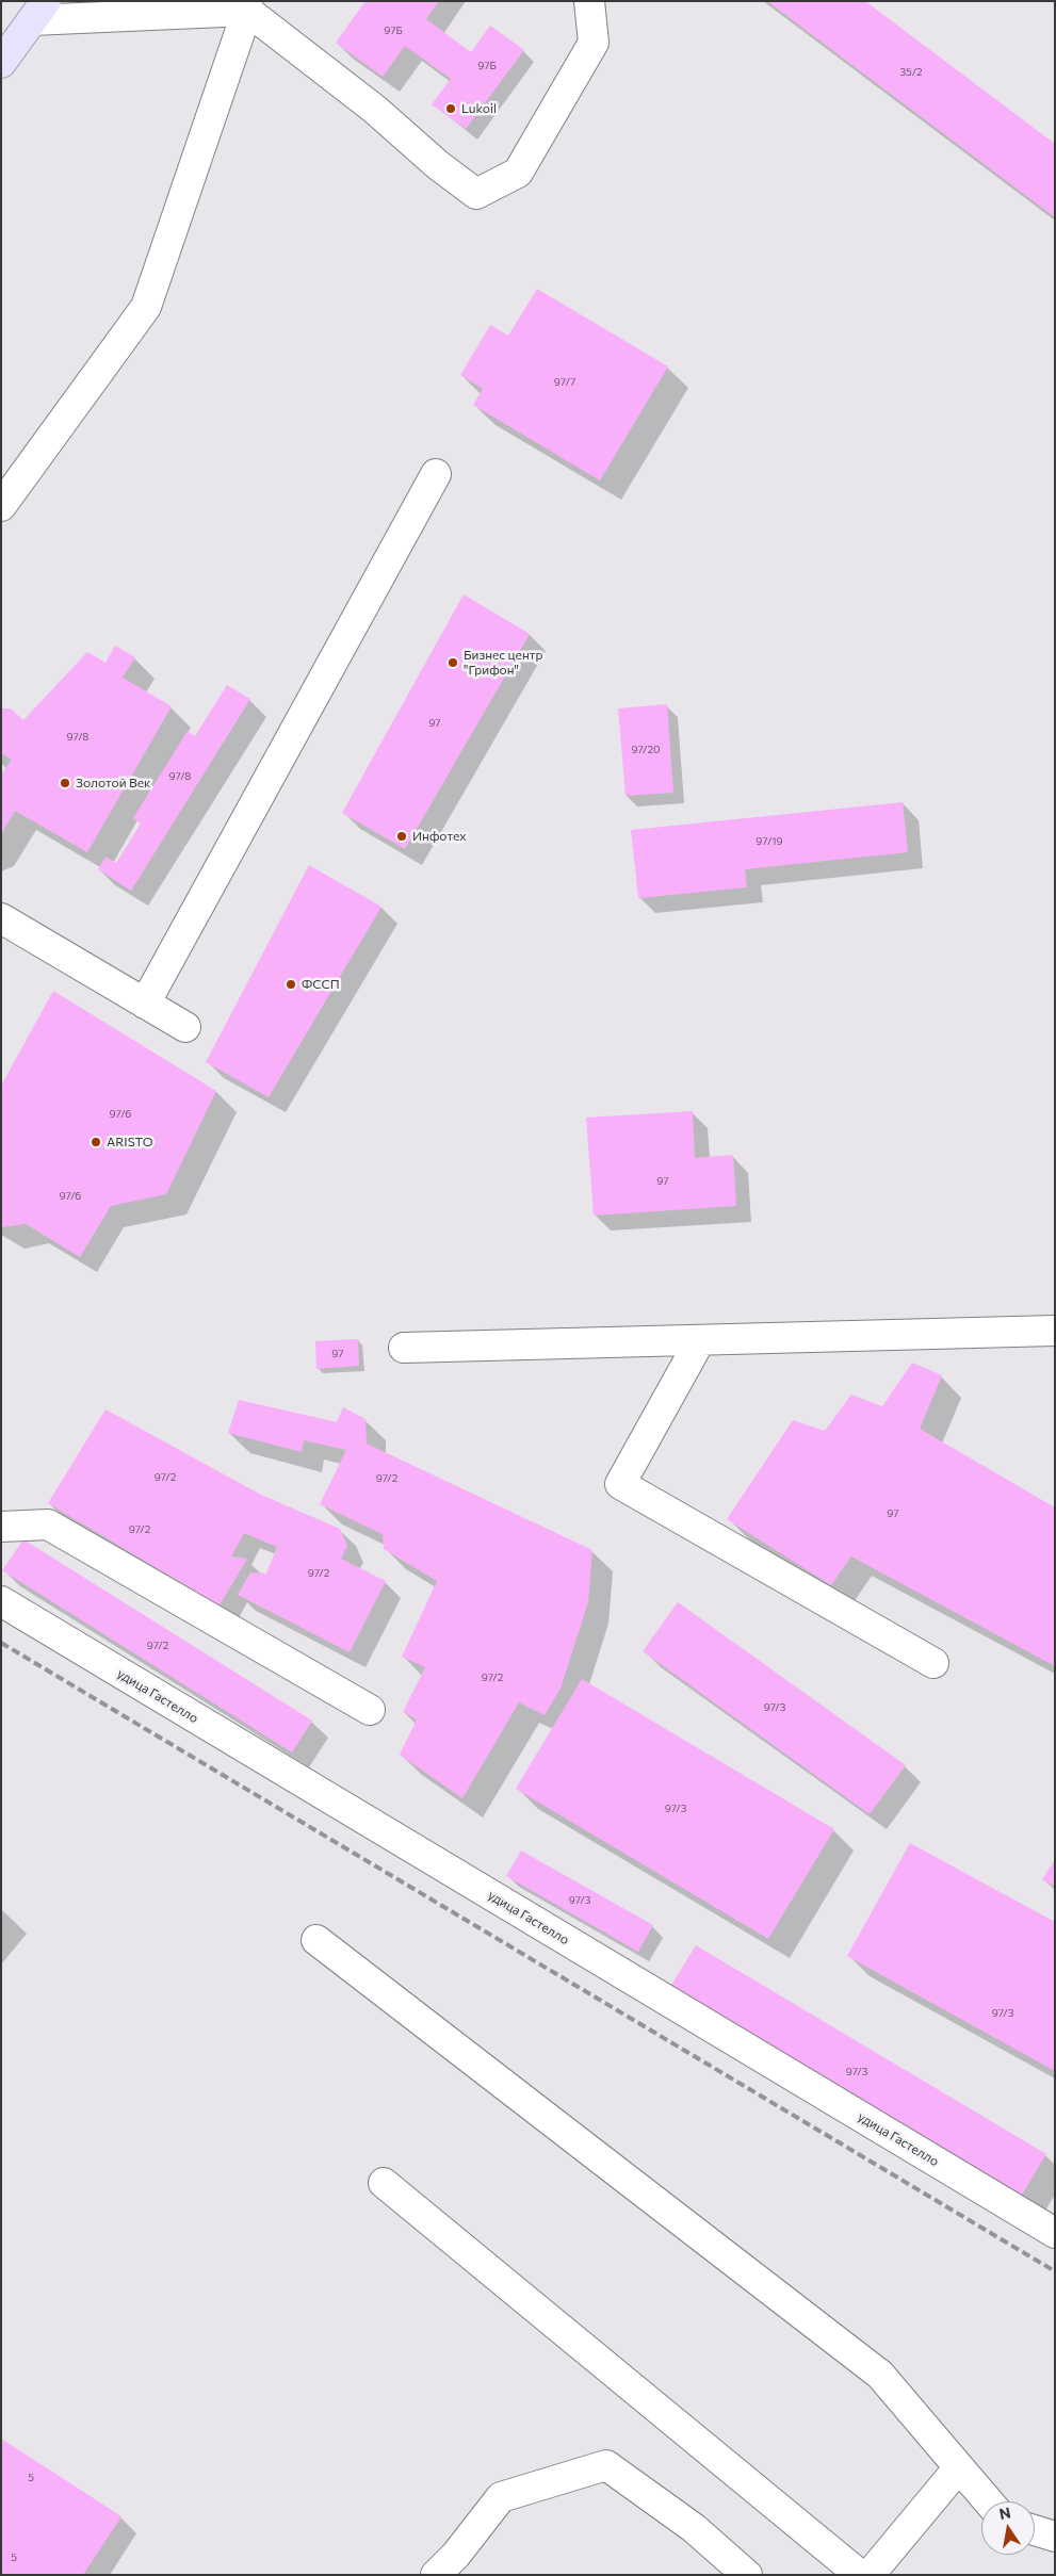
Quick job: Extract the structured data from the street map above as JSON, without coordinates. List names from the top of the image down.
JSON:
{
  "streets": {
    "street": ["удица Гастелло"]
  },
  "places": [
    "Lukoil",
    "Бизнес центр \"Грифон\"",
    "Золотой Век",
    "Инфотех",
    "ФССП",
    "ARISTO"
  ],
  "house_numbers": [
    "97Б",
    "97Б",
    "35/2",
    "97/7",
    "97",
    "97/8",
    "97/20",
    "97/8",
    "97/19",
    "97/6",
    "97",
    "97/6",
    "97",
    "97/2",
    "97/2",
    "97",
    "97/2",
    "97/2",
    "97/2",
    "97/2",
    "97/3",
    "97/3",
    "97/3",
    "97/3",
    "97/3",
    "5",
    "5"
  ],
  "north": "top"
}
